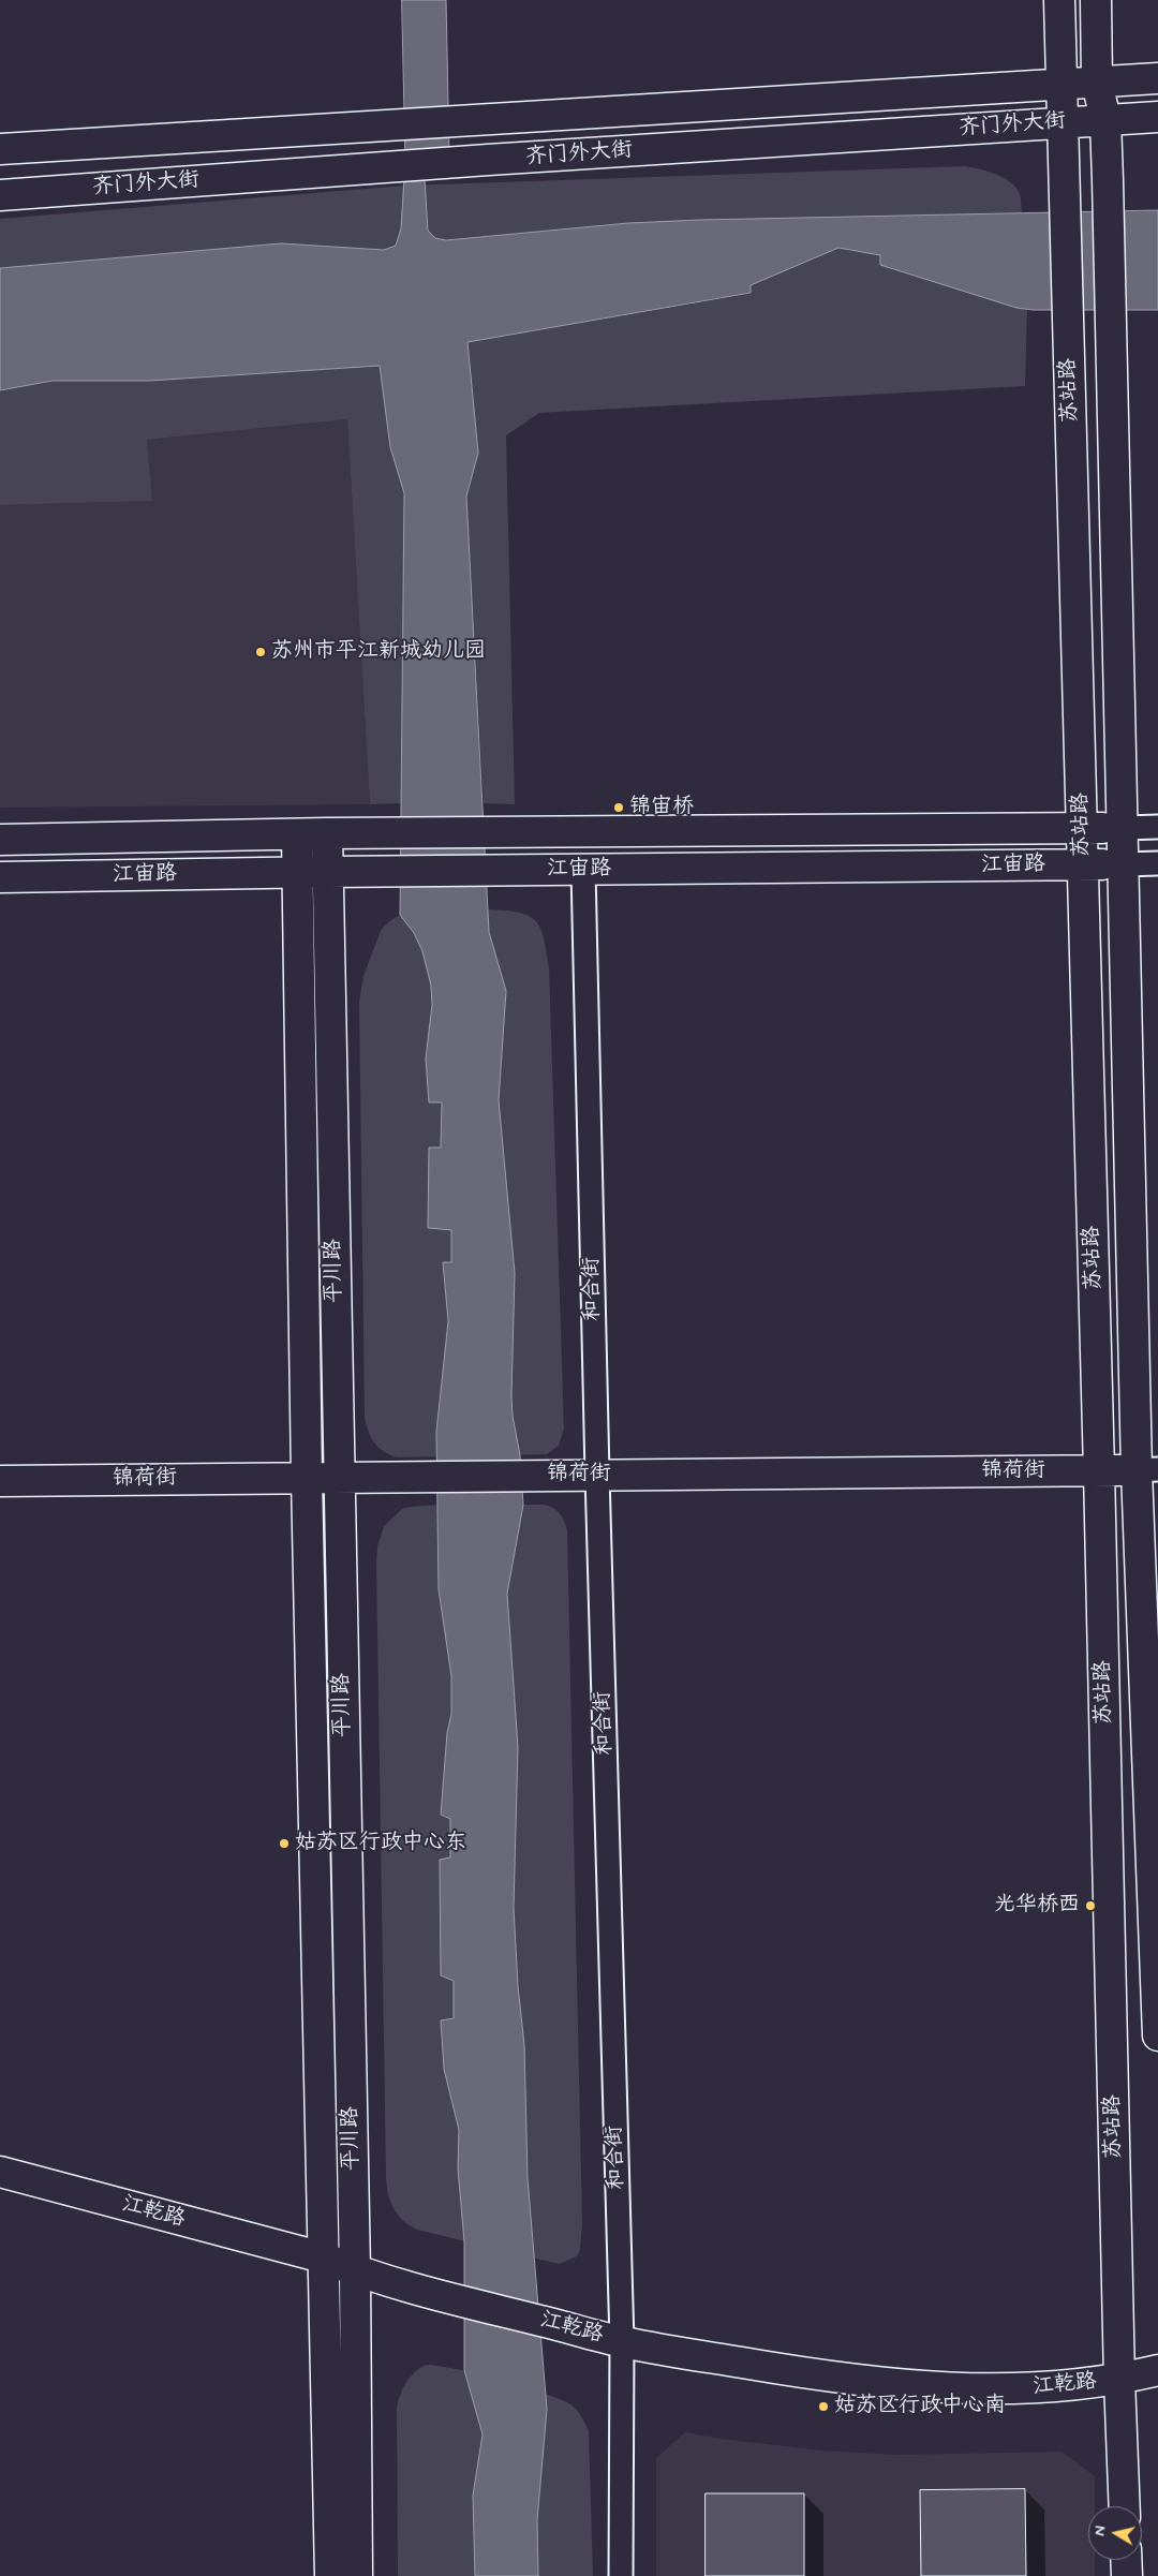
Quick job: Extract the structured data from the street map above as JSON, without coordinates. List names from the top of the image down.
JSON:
{
  "streets": {
    "street": [
      "齐门外大街",
      "苏站路",
      "江宙路",
      "平川路",
      "和合街",
      "锦荷街",
      "江乾路"
    ]
  },
  "crossings": [
    ["齐门外大街", "苏站路"],
    ["苏站路", "江宙路"],
    ["苏站路", "锦荷街"],
    ["苏站路", "江乾路"],
    ["江宙路", "平川路"],
    ["江宙路", "和合街"],
    ["平川路", "锦荷街"],
    ["平川路", "江乾路"],
    ["和合街", "锦荷街"],
    ["和合街", "江乾路"]
  ],
  "places": [
    "苏州市平江新城幼儿园",
    "锦宙桥",
    "姑苏区行政中心东",
    "光华桥西",
    "姑苏区行政中心南"
  ],
  "north": "left"
}
